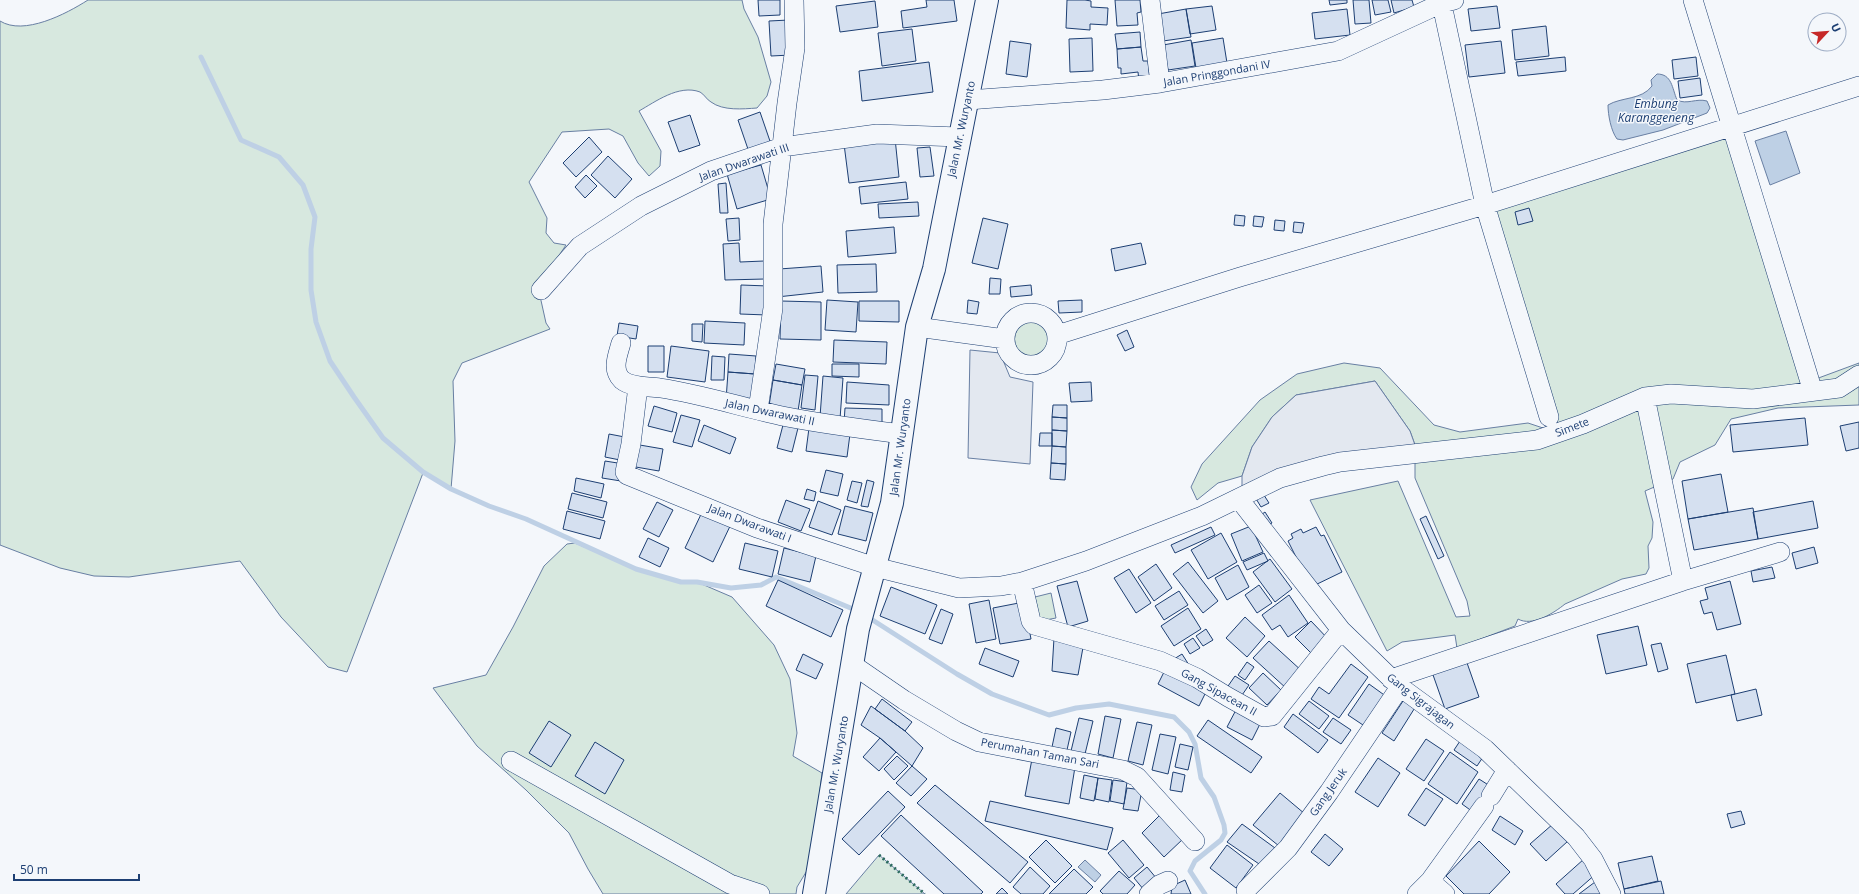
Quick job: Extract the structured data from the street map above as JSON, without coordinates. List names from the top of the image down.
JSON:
{
  "streets": {
    "main road": ["Jalan Mr. Wuryanto"],
    "street": [
      "Jalan Pringgondani IV",
      "Jalan Dwarawati III",
      "Jalan Dwarawati II",
      "Simete",
      "Jalan Dwarawati I",
      "Gang Sipacean II",
      "Gang Sigrajagan",
      "Perumahan Taman Sari",
      "Gang Jeruk"
    ]
  },
  "crossings": [
    ["Jalan Pringgondani IV", "Jalan Mr. Wuryanto"],
    ["Jalan Mr. Wuryanto", "Jalan Dwarawati III"],
    ["Jalan Mr. Wuryanto", "Jalan Dwarawati II"],
    ["Jalan Mr. Wuryanto", "Jalan Dwarawati I"],
    ["Jalan Mr. Wuryanto", "Perumahan Taman Sari"],
    ["Jalan Dwarawati II", "Jalan Dwarawati I"],
    ["Simete", "Jalan Dwarawati I"],
    ["Simete", "Gang Sipacean II"],
    ["Simete", "Gang Sigrajagan"],
    ["Jalan Dwarawati I", "Gang Sipacean II"],
    ["Gang Sipacean II", "Gang Sigrajagan"],
    ["Gang Sigrajagan", "Gang Jeruk"]
  ],
  "water": ["Embung Karanggeneng"],
  "scale_bar": "50 m",
  "north": "top right"
}
